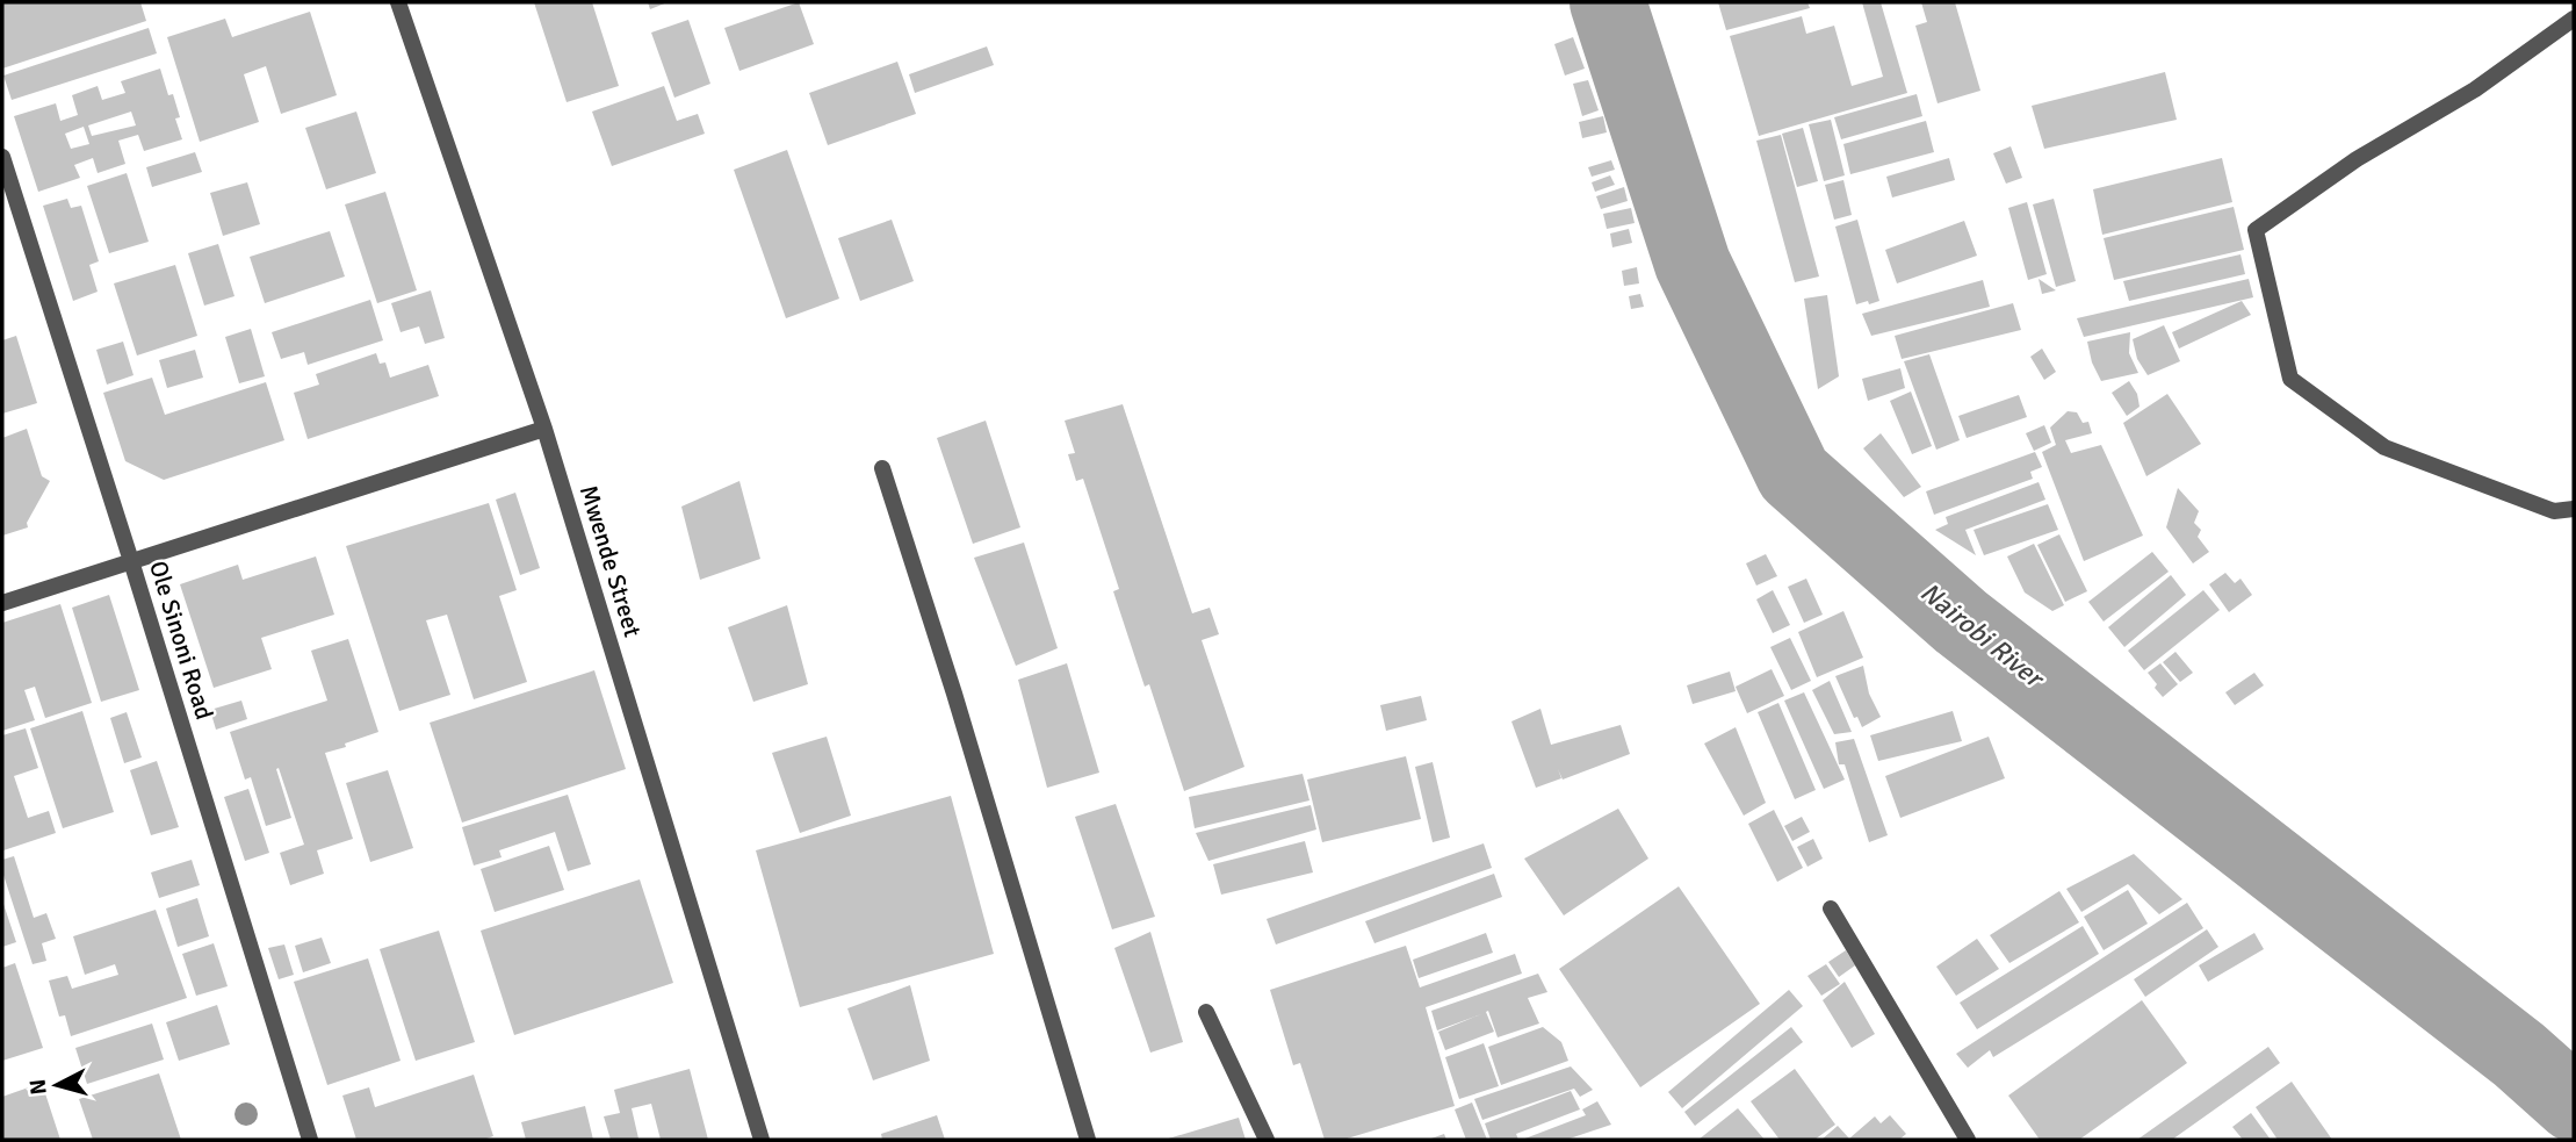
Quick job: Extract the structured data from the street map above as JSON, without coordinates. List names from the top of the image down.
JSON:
{
  "streets": {
    "street": ["Mwende Street", "Ole Sinoni Road"]
  },
  "water": ["Nairobi River"],
  "north": "left"
}
